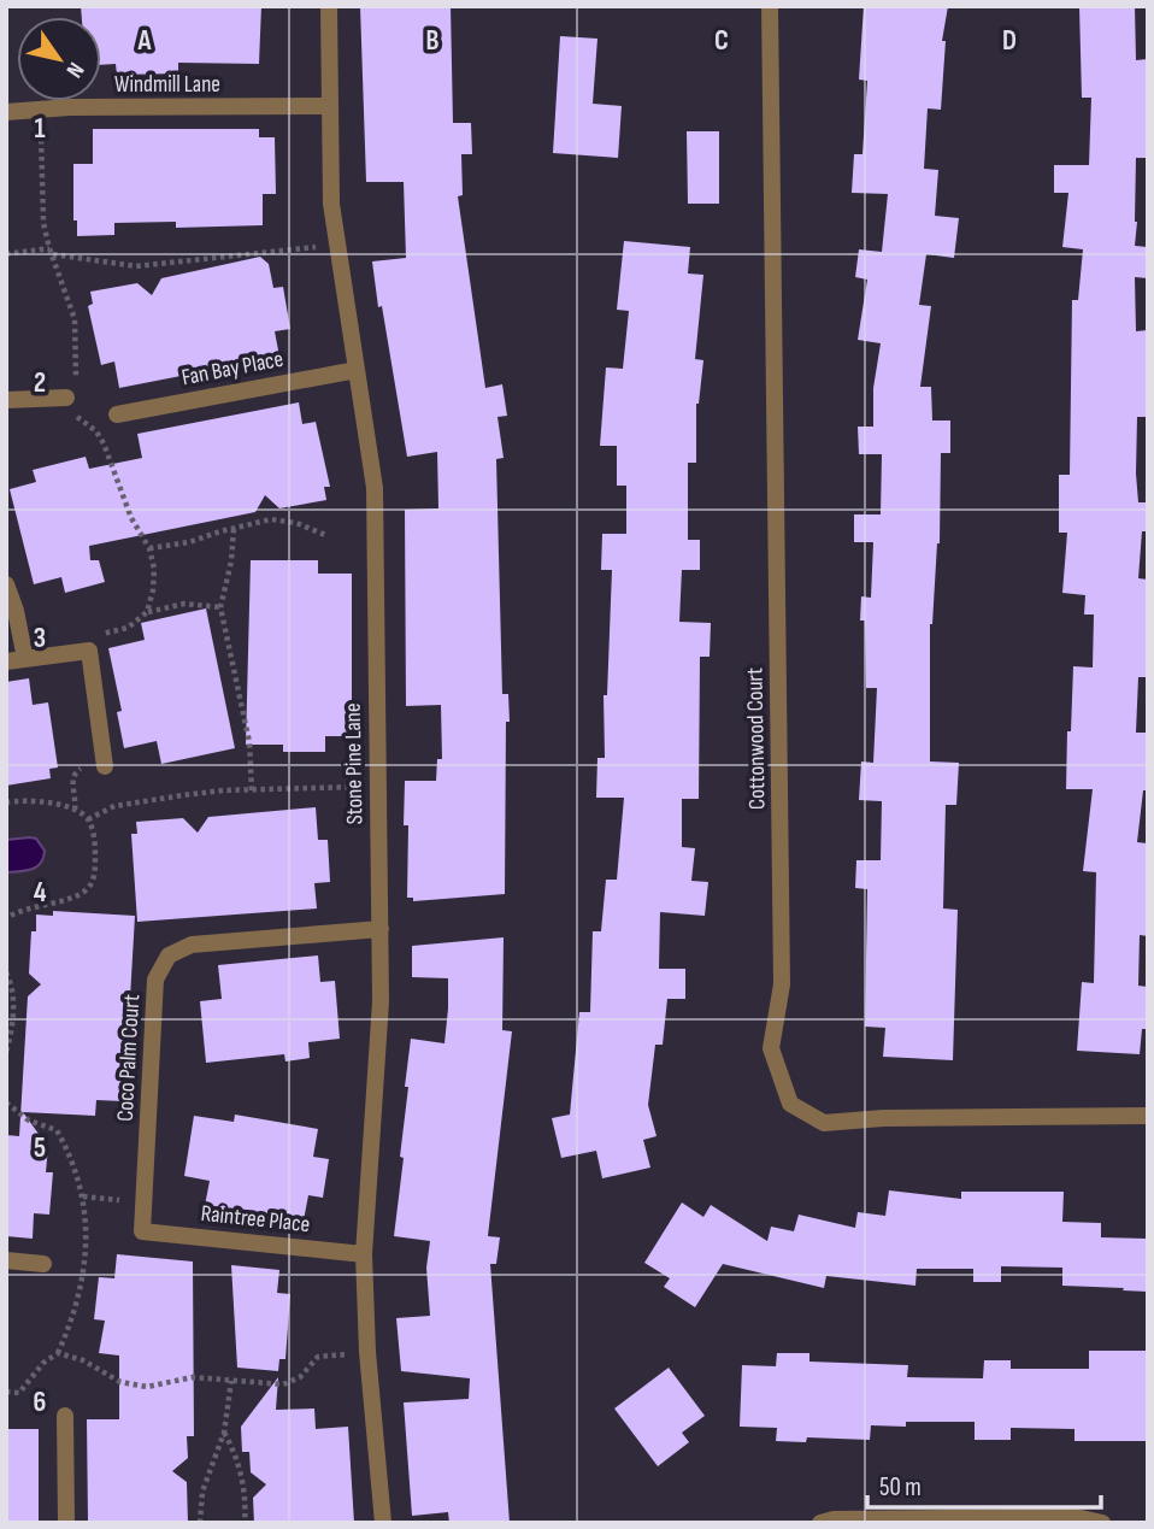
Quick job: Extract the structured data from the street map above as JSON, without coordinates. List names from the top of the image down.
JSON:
{
  "streets": {
    "street": [
      "Windmill Lane",
      "Fan Bay Place",
      "Cottonwood Court",
      "Stone Pine Lane",
      "Coco Palm Court",
      "Raintree Place"
    ]
  },
  "crossings": [
    ["Windmill Lane", "Stone Pine Lane"],
    ["Fan Bay Place", "Stone Pine Lane"],
    ["Stone Pine Lane", "Coco Palm Court"],
    ["Stone Pine Lane", "Raintree Place"],
    ["Coco Palm Court", "Raintree Place"]
  ],
  "scale_bar": "50 m",
  "north": "bottom right",
  "grid": {
    "columns": [
      "A",
      "B",
      "C",
      "D"
    ],
    "rows": [
      "1",
      "2",
      "3",
      "4",
      "5",
      "6"
    ]
  }
}
